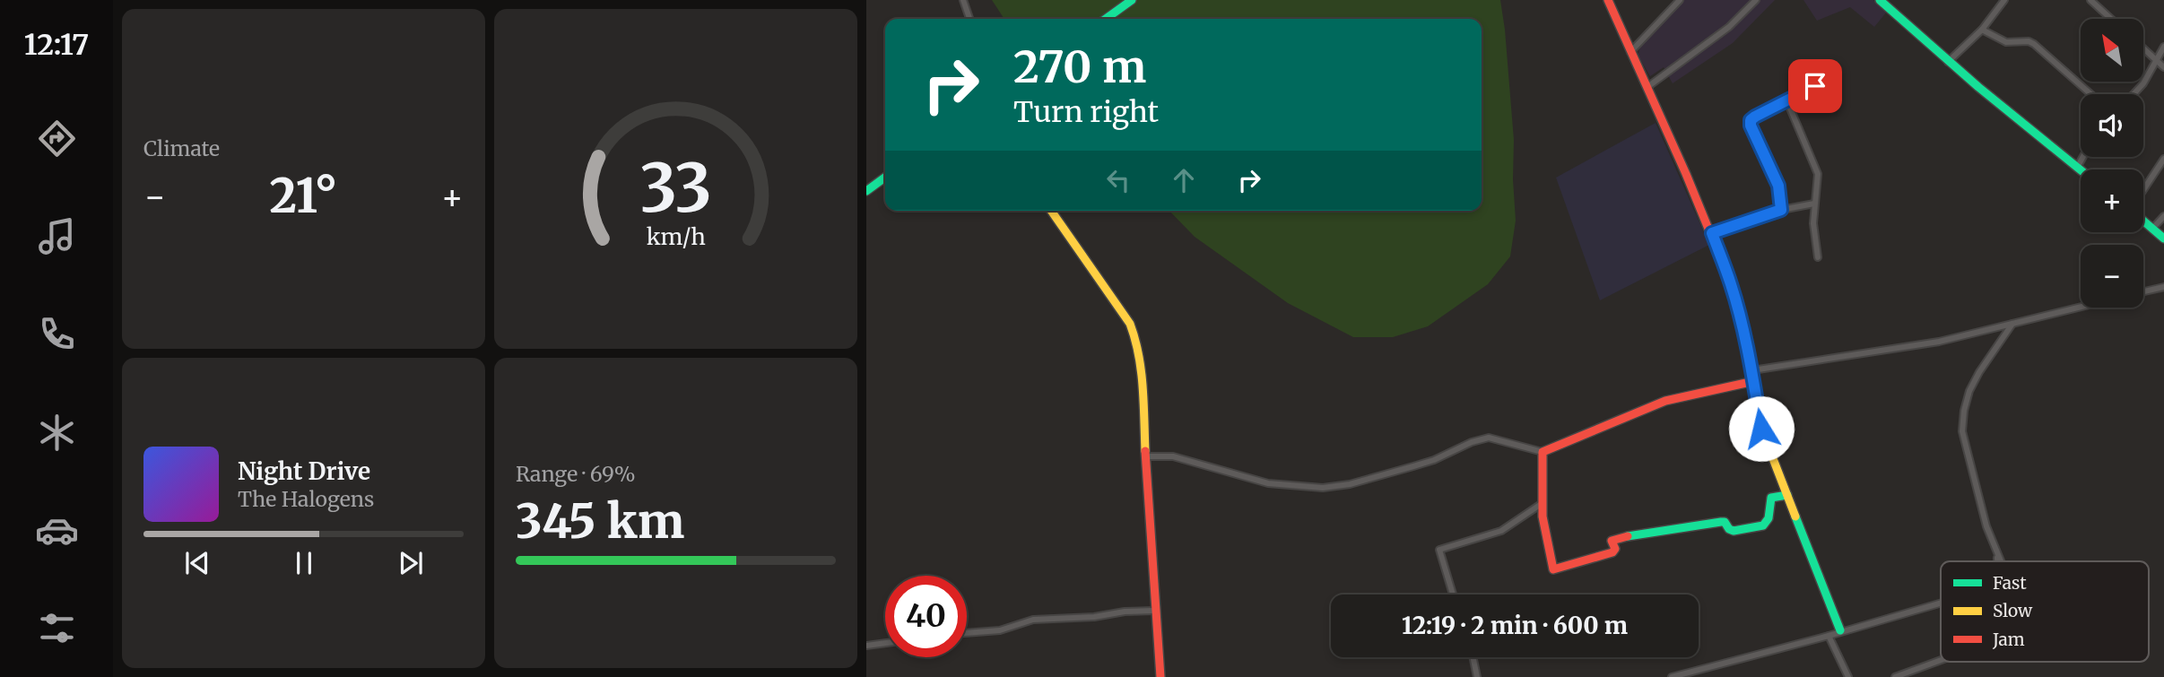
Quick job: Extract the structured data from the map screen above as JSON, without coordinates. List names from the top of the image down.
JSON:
{
  "legend": ["Fast", "Slow", "Jam"],
  "north": "top left",
  "page": {
    "tabs": "12:17",
    "tile": [
      "Climate",
      ["Range · 69%", "345 km"]
    ],
    "map_buttons": ["+", "−"],
    "turn": ["270 m", "Turn right"],
    "heat": ["−", "21°", "+"],
    "song": ["Night Drive", "The Halogens"],
    "limit": "40",
    "trip": "12:19 · 2 min · 600 m",
    "gauge": ["33", "km/h"]
  }
}
